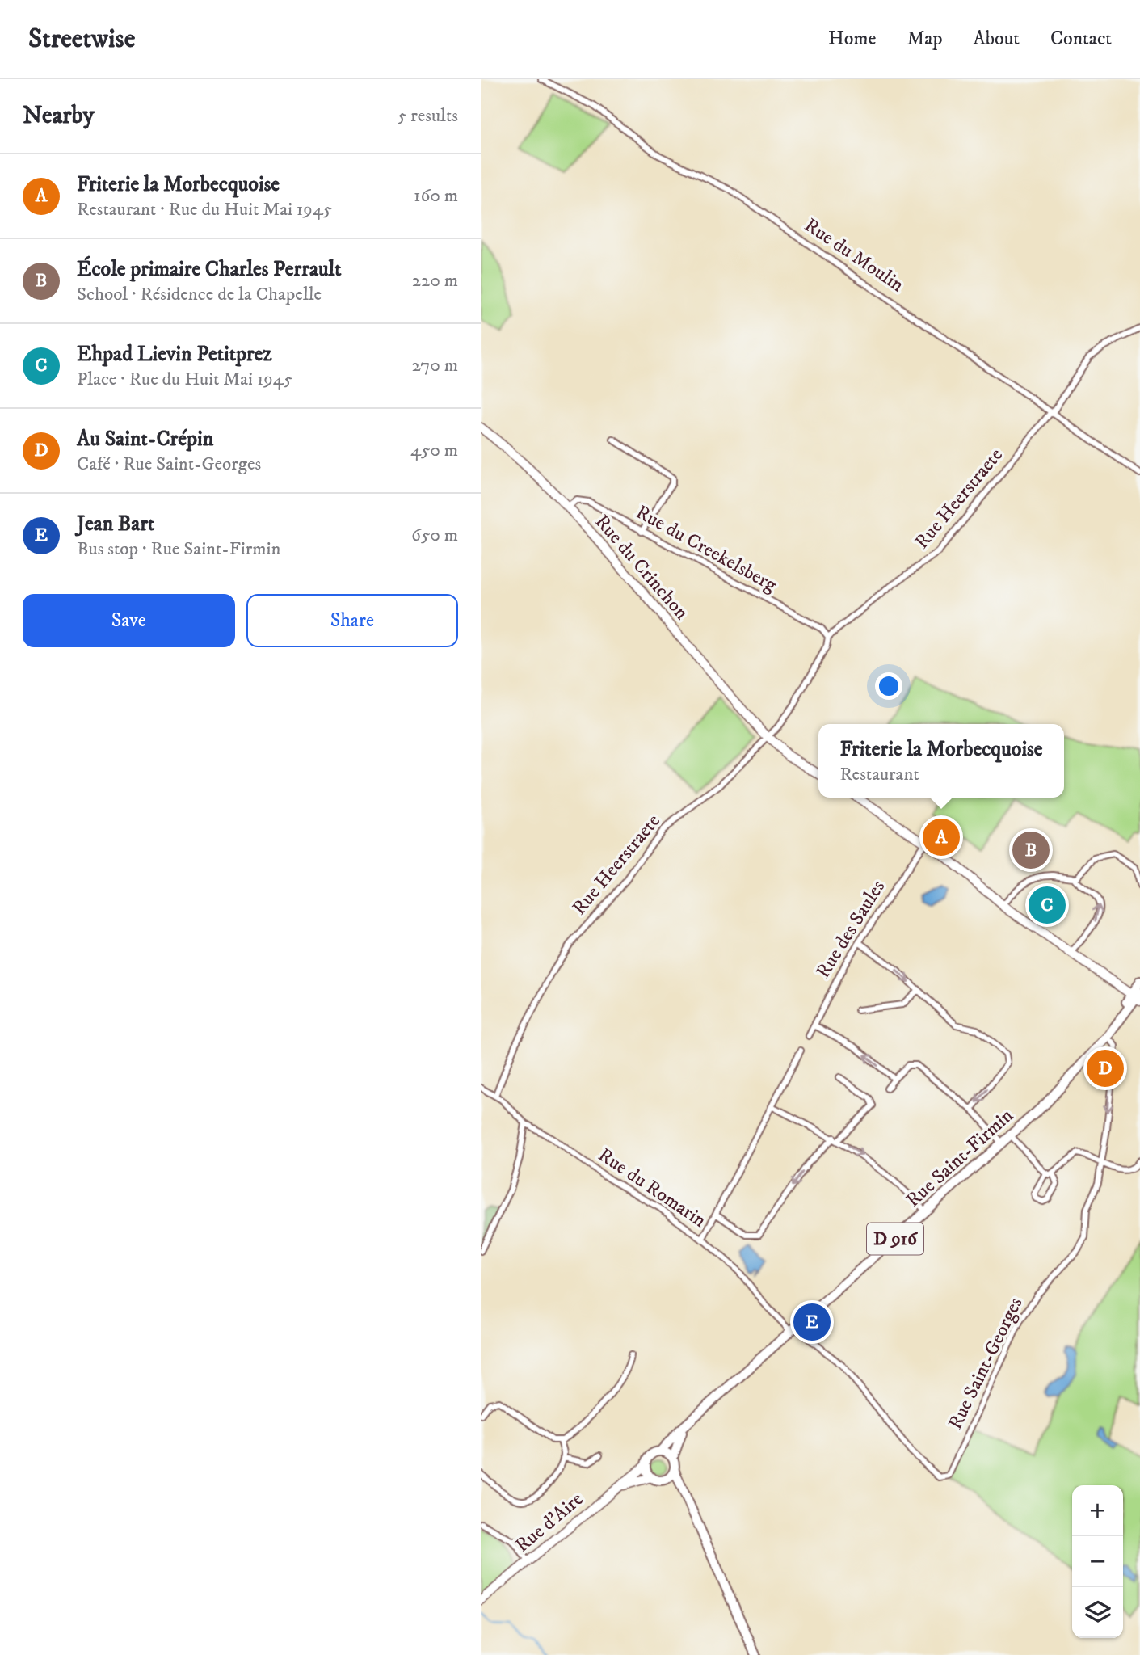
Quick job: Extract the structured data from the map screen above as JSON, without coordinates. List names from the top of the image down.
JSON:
{
  "streets": {
    "main road": ["Rue Saint-Firmin", "D 916"],
    "street": [
      "Rue du Moulin",
      "Rue Heerstraete",
      "Rue du Creekelsberg",
      "Rue du Crinchon",
      "Rue des Saules",
      "Rue du Romarin",
      "Rue Saint-Georges",
      "Rue d'Aire"
    ]
  },
  "crossings": [
    ["Rue du Moulin", "Rue Heerstraete"],
    ["Rue Heerstraete", "Rue du Creekelsberg"],
    ["Rue Heerstraete", "Rue du Crinchon"],
    ["Rue Heerstraete", "Rue du Romarin"],
    ["Rue du Creekelsberg", "Rue du Crinchon"],
    ["Rue Saint-Firmin", "Rue du Romarin"],
    ["Rue Saint-Firmin", "D 916"],
    ["Rue Saint-Firmin", "Rue Saint-Georges"],
    ["Rue Saint-Firmin", "Rue d'Aire"],
    ["Rue du Romarin", "Rue Saint-Georges"]
  ],
  "page": {
    "header": "Streetwise",
    "nav": [
      "Home",
      "Map",
      "About",
      "Contact"
    ],
    "heading": ["Nearby", "5 results"],
    "list": [
      {
        "mark": "A",
        "name": "Friterie la Morbecquoise",
        "note": "Restaurant · Rue du Huit Mai 1945",
        "value": "160 m"
      },
      {
        "mark": "B",
        "name": "École primaire Charles Perrault",
        "note": "School · Résidence de la Chapelle",
        "value": "220 m"
      },
      {
        "mark": "C",
        "name": "Ehpad Lievin Petitprez",
        "note": "Place · Rue du Huit Mai 1945",
        "value": "270 m"
      },
      {
        "mark": "D",
        "name": "Au Saint-Crépin",
        "note": "Café · Rue Saint-Georges",
        "value": "450 m"
      },
      {
        "mark": "E",
        "name": "Jean Bart",
        "note": "Bus stop · Rue Saint-Firmin",
        "value": "650 m"
      }
    ],
    "buttons": ["Save", "Share"],
    "popup": ["Friterie la Morbecquoise", "Restaurant"],
    "pins": [
      "A",
      "B",
      "C",
      "D",
      "E"
    ],
    "map_buttons": ["+", "−"]
  }
}
